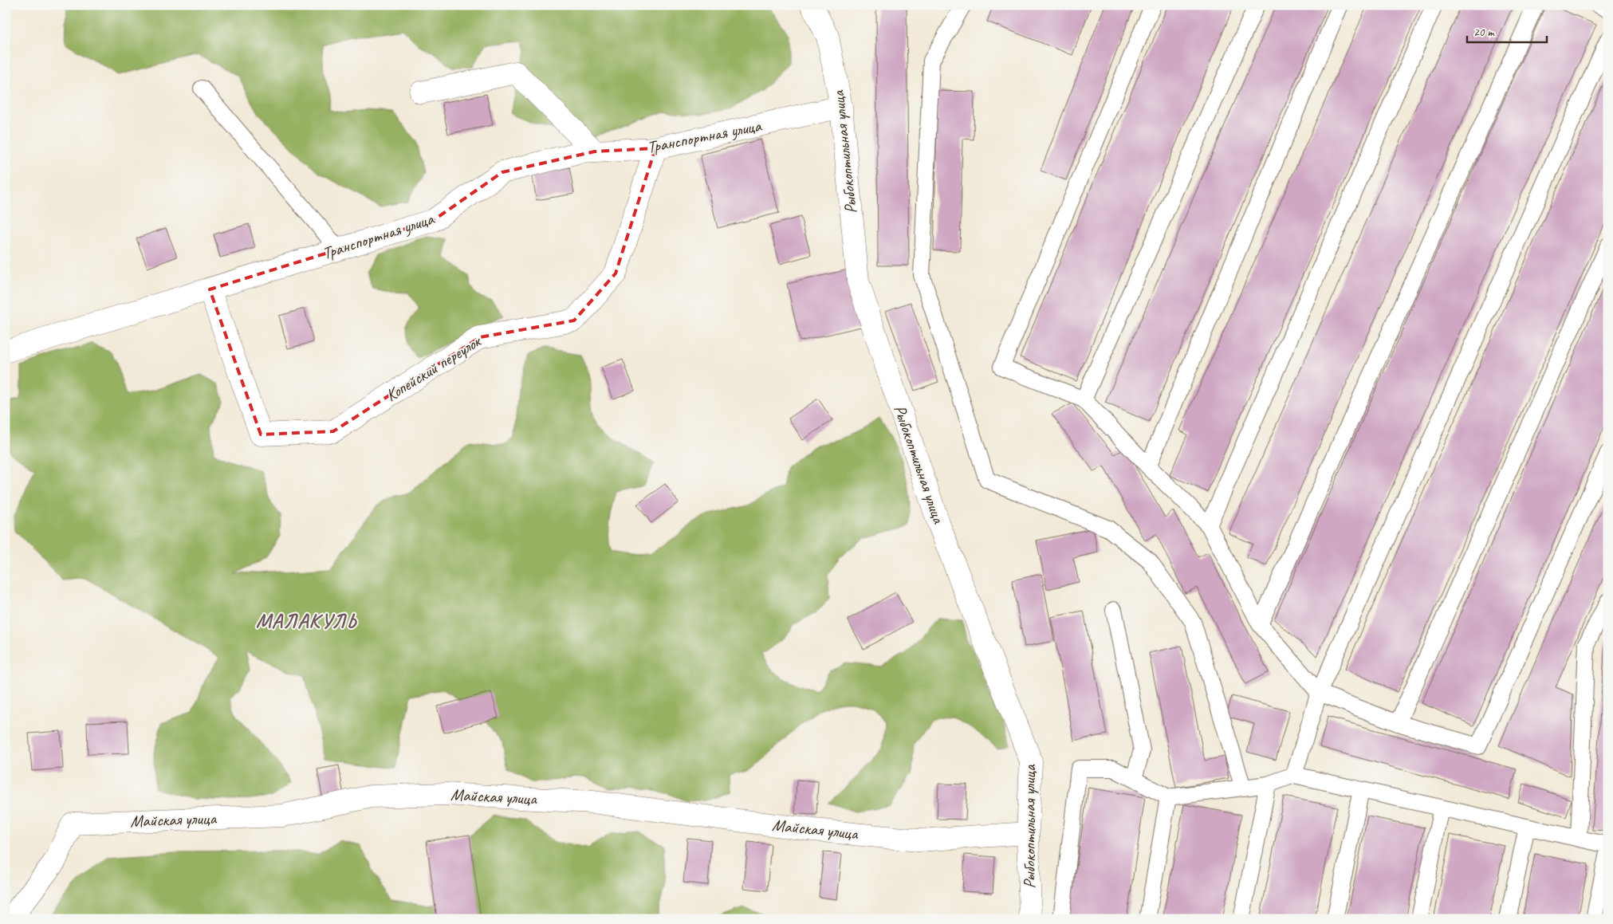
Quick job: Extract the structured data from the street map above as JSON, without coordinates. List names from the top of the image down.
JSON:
{
  "streets": {
    "street": [
      "Транспортная улица",
      "Рыбокоптильная улица",
      "Копейский переулок",
      "Майская улица"
    ]
  },
  "crossings": [
    ["Транспортная улица", "Рыбокоптильная улица"],
    ["Транспортная улица", "Копейский переулок"],
    ["Рыбокоптильная улица", "Майская улица"]
  ],
  "districts": ["МАЛАКУЛЬ"],
  "scale_bar": "20 m"
}
